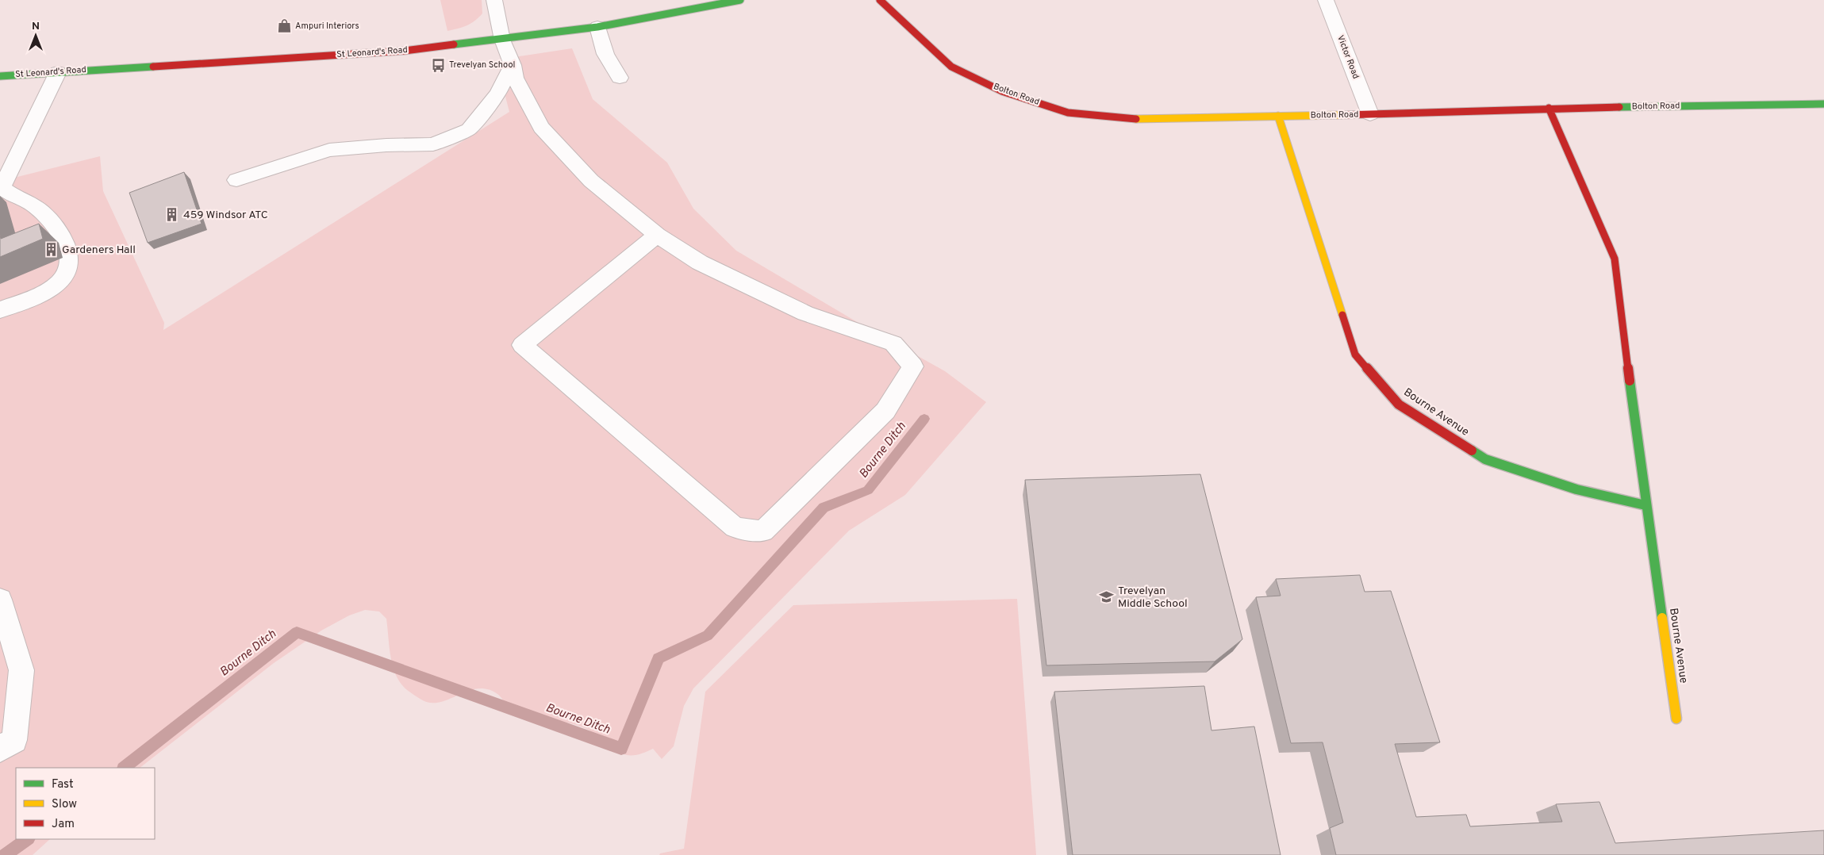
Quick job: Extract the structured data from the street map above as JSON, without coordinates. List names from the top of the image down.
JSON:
{
  "streets": {
    "street": [
      "St Leonard's Road",
      "Victor Road",
      "Bolton Road",
      "Bourne Avenue"
    ]
  },
  "crossings": [
    ["Victor Road", "Bolton Road"],
    ["Bolton Road", "Bourne Avenue"]
  ],
  "water": ["Bourne Ditch"],
  "places": {
    "shop": ["Ampuri Interiors"],
    "bus stop": ["Trevelyan School"],
    "building": ["459 Windsor ATC", "Gardeners Hall"],
    "school or university": ["Trevelyan Middle School"]
  },
  "legend": ["Fast", "Slow", "Jam"],
  "north": "top"
}
